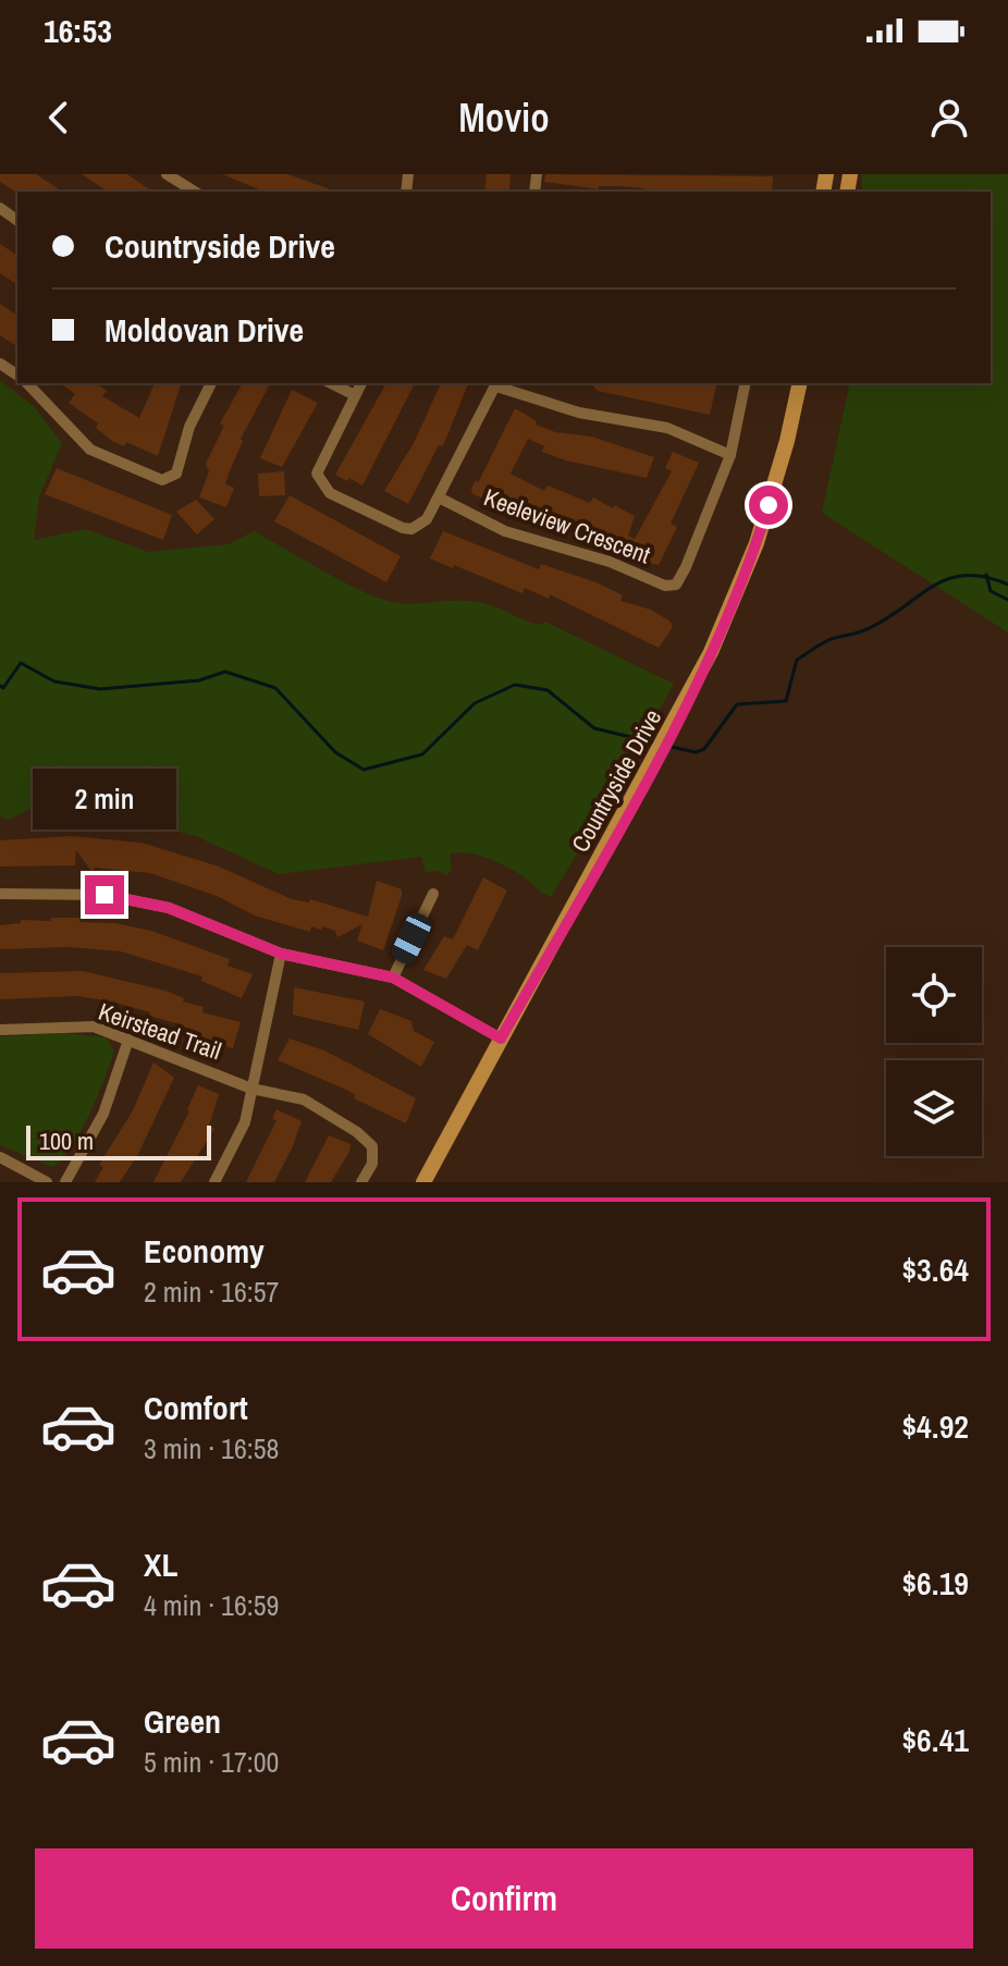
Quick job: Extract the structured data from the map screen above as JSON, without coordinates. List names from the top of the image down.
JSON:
{
  "streets": {
    "main road": ["Countryside Drive"],
    "street": ["Keeleview Crescent", "Keirstead Trail"]
  },
  "scale_bar": "100 m",
  "page": {
    "status": "16:53",
    "header": "Movio",
    "banner": ["Countryside Drive", "Moldovan Drive"],
    "bubble": "2 min",
    "scale": "100 m",
    "list": [
      {
        "name": "Economy",
        "note": "2 min · 16:57",
        "value": "$3.64"
      },
      {
        "name": "Comfort",
        "note": "3 min · 16:58",
        "value": "$4.92"
      },
      {
        "name": "XL",
        "note": "4 min · 16:59",
        "value": "$6.19"
      },
      {
        "name": "Green",
        "note": "5 min · 17:00",
        "value": "$6.41"
      }
    ],
    "buttons": "Confirm"
  }
}
